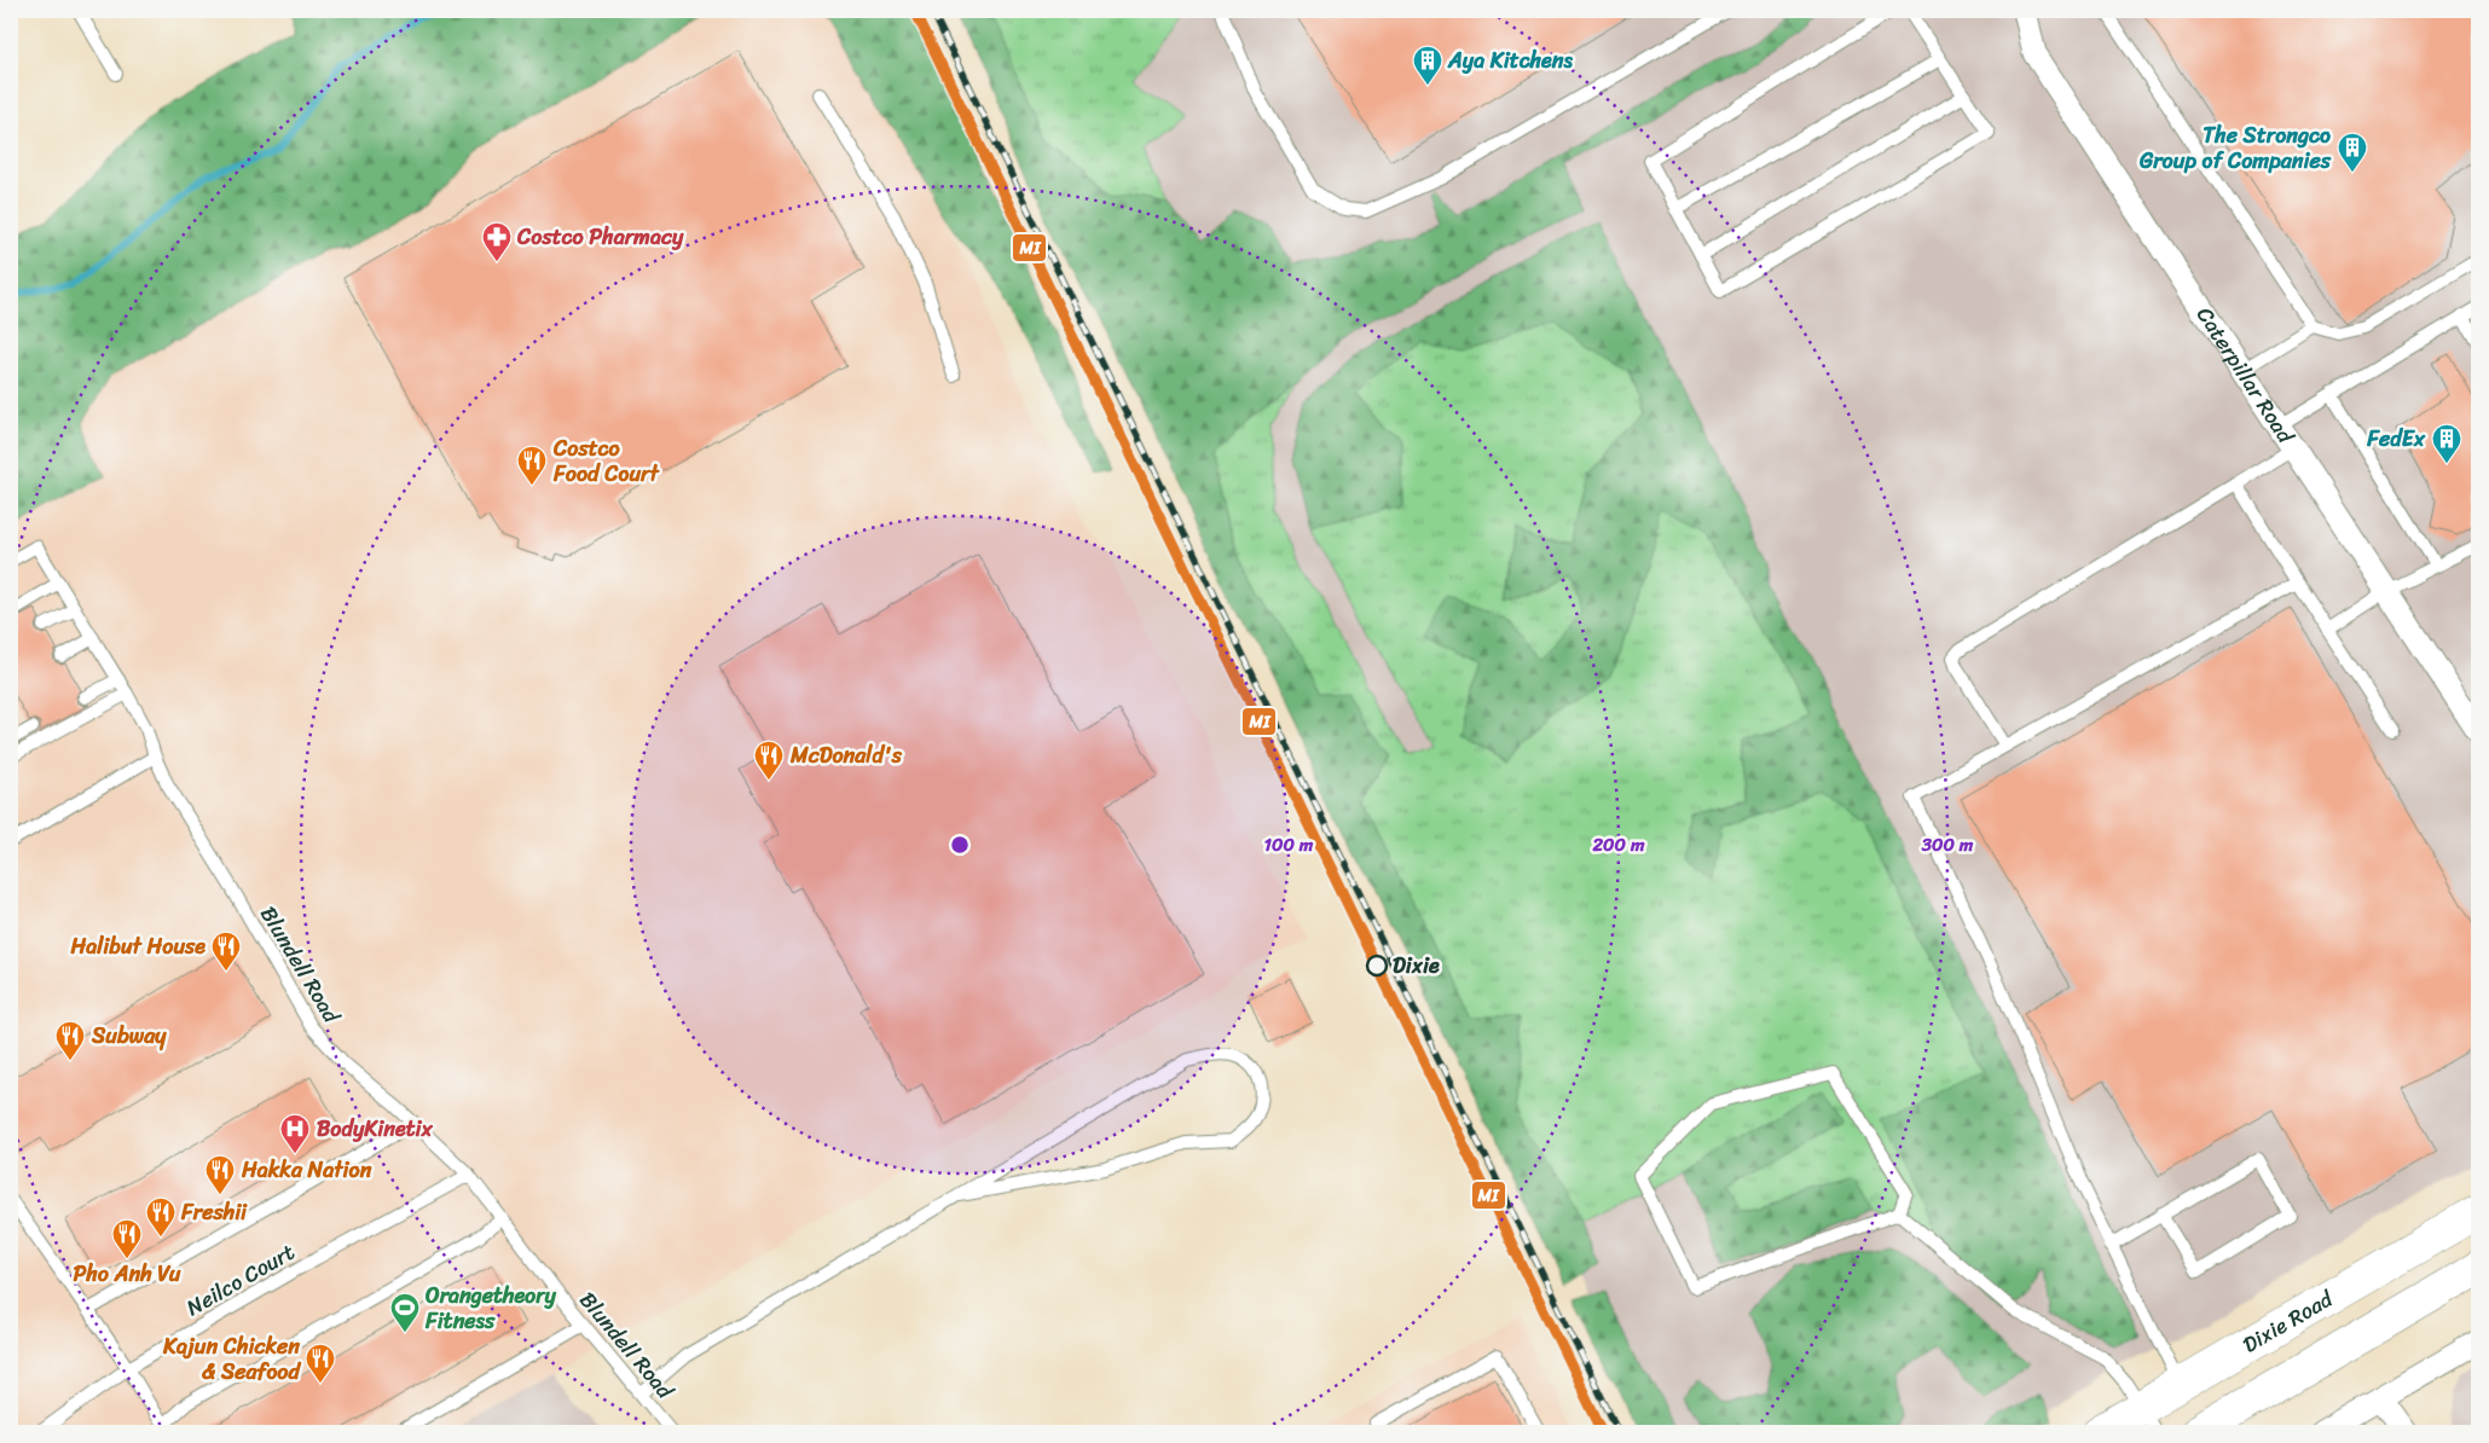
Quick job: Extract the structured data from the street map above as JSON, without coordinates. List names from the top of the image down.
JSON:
{
  "streets": {
    "main road": ["Dixie Road"],
    "street": ["Caterpillar Road"],
    "lane": ["Blundell Road", "Neilco Court"]
  },
  "crossings": [
    ["Blundell Road", "Neilco Court"]
  ],
  "places": {
    "building": ["Aya Kitchens", "The Strongco Group of Companies", "FedEx"],
    "pharmacy": ["Costco Pharmacy"],
    "restaurant": [
      "Costco Food Court",
      "McDonald's",
      "Halibut House",
      "Subway",
      "Hakka Nation",
      "Freshii",
      "Pho Anh Vu",
      "Kajun Chicken & Seafood"
    ],
    "other": ["Dixie"],
    "hospital": ["BodyKinetix"],
    "sports": ["Orangetheory Fitness"]
  },
  "lines": ["transit line MI"],
  "rings": ["100 m", "200 m", "300 m"]
}
